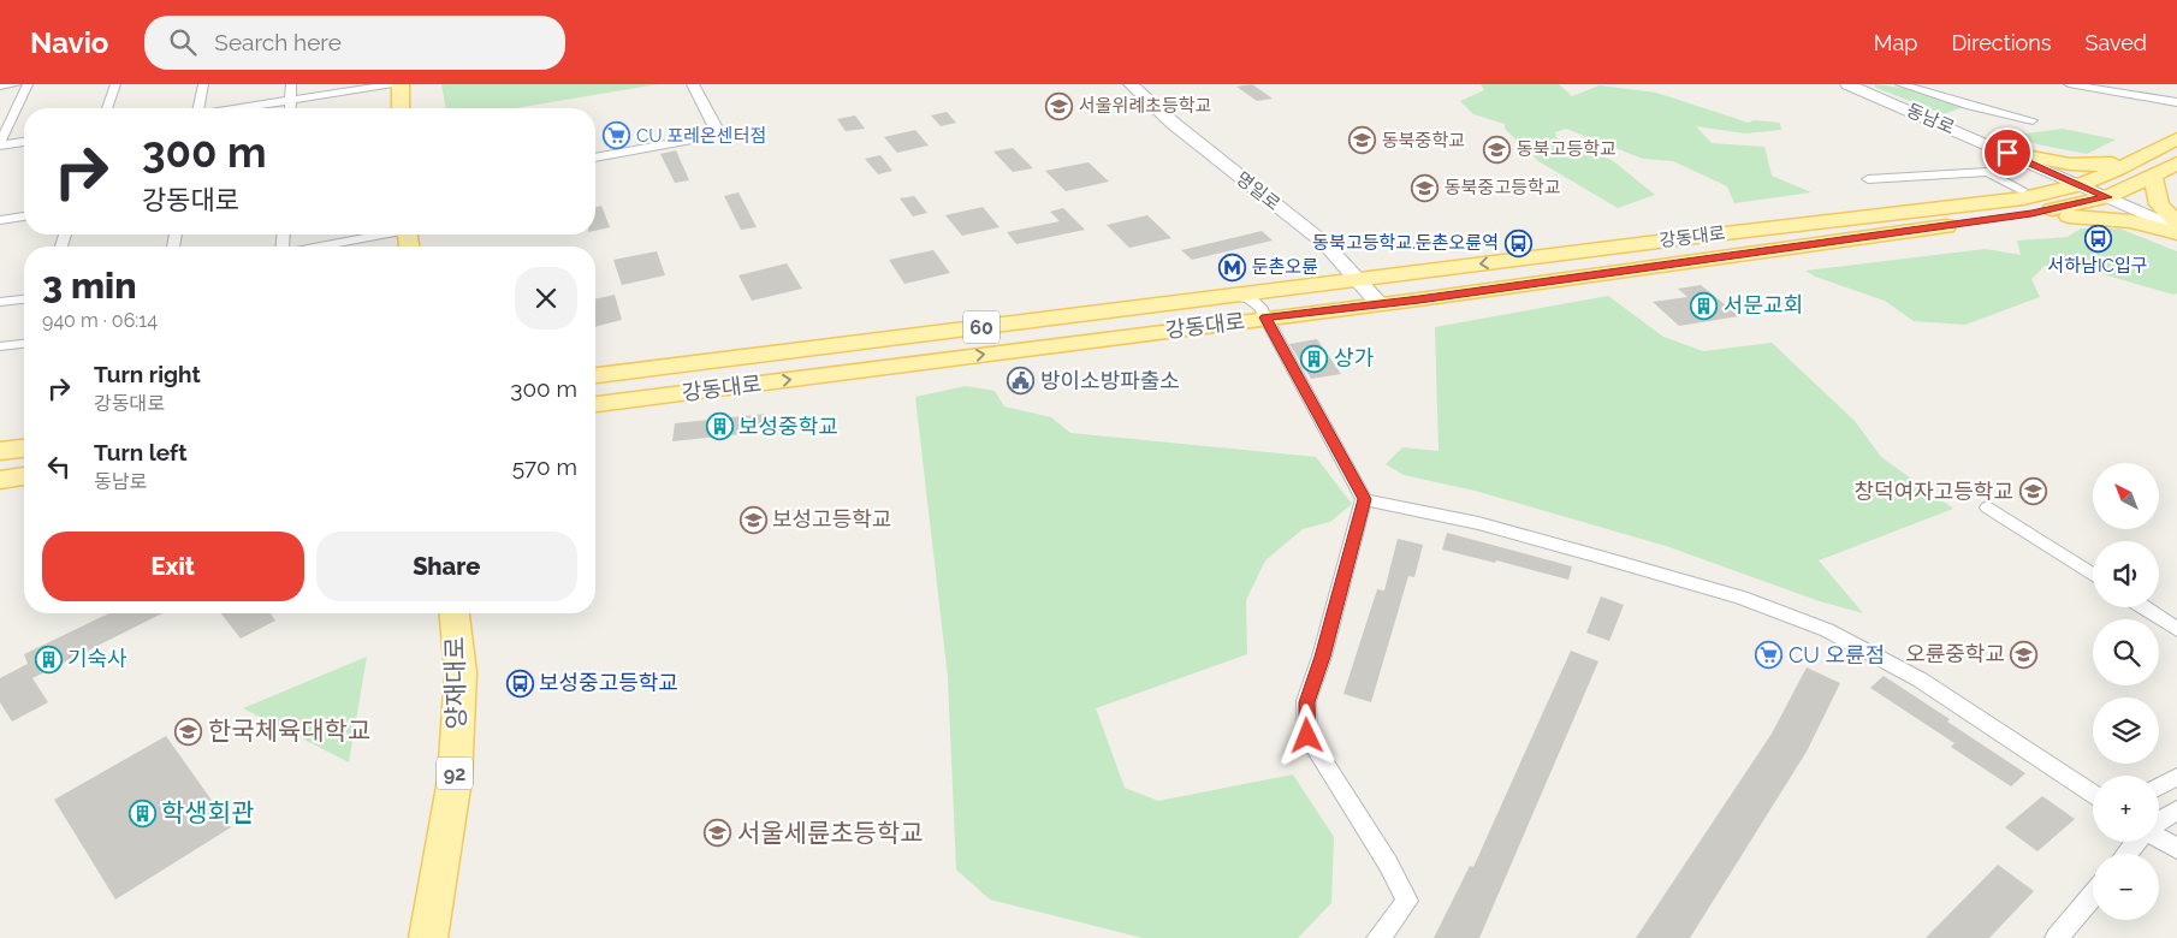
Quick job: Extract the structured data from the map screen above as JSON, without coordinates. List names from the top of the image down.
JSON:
{
  "streets": {
    "main road": [
      "동남로",
      "명일로",
      "강동대로",
      "60",
      "양재대로",
      "92"
    ]
  },
  "crossings": [
    ["동남로", "강동대로"],
    ["명일로", "강동대로"]
  ],
  "places": {
    "school or university": [
      "서울위례초등학교",
      "동북중학교",
      "동북고등학교",
      "동북중고등학교",
      "창덕여자고등학교",
      "보성고등학교",
      "오륜중학교",
      "한국체육대학교",
      "서울세륜초등학교"
    ],
    "supermarket": ["CU 포레온센터점", "CU 오륜점"],
    "bus stop": ["서하남IC입구", "동북고등학교.둔촌오륜역", "보성중고등학교"],
    "metro station": ["둔촌오륜"],
    "building": [
      "서문교회",
      "상가",
      "보성중학교",
      "기숙사",
      "학생회관"
    ],
    "public building": ["방이소방파출소"]
  },
  "north": "top left",
  "page": {
    "header": "Navio",
    "search": "Search here",
    "nav": ["Map", "Directions", "Saved"],
    "turn": ["300 m", "강동대로"],
    "heading": ["3 min", "940 m · 06:14"],
    "list": [
      {
        "name": "Turn right",
        "note": "강동대로",
        "value": "300 m"
      },
      {
        "name": "Turn left",
        "note": "동남로",
        "value": "570 m"
      }
    ],
    "map_buttons": ["+", "−"],
    "buttons": ["Exit", "Share"]
  }
}
